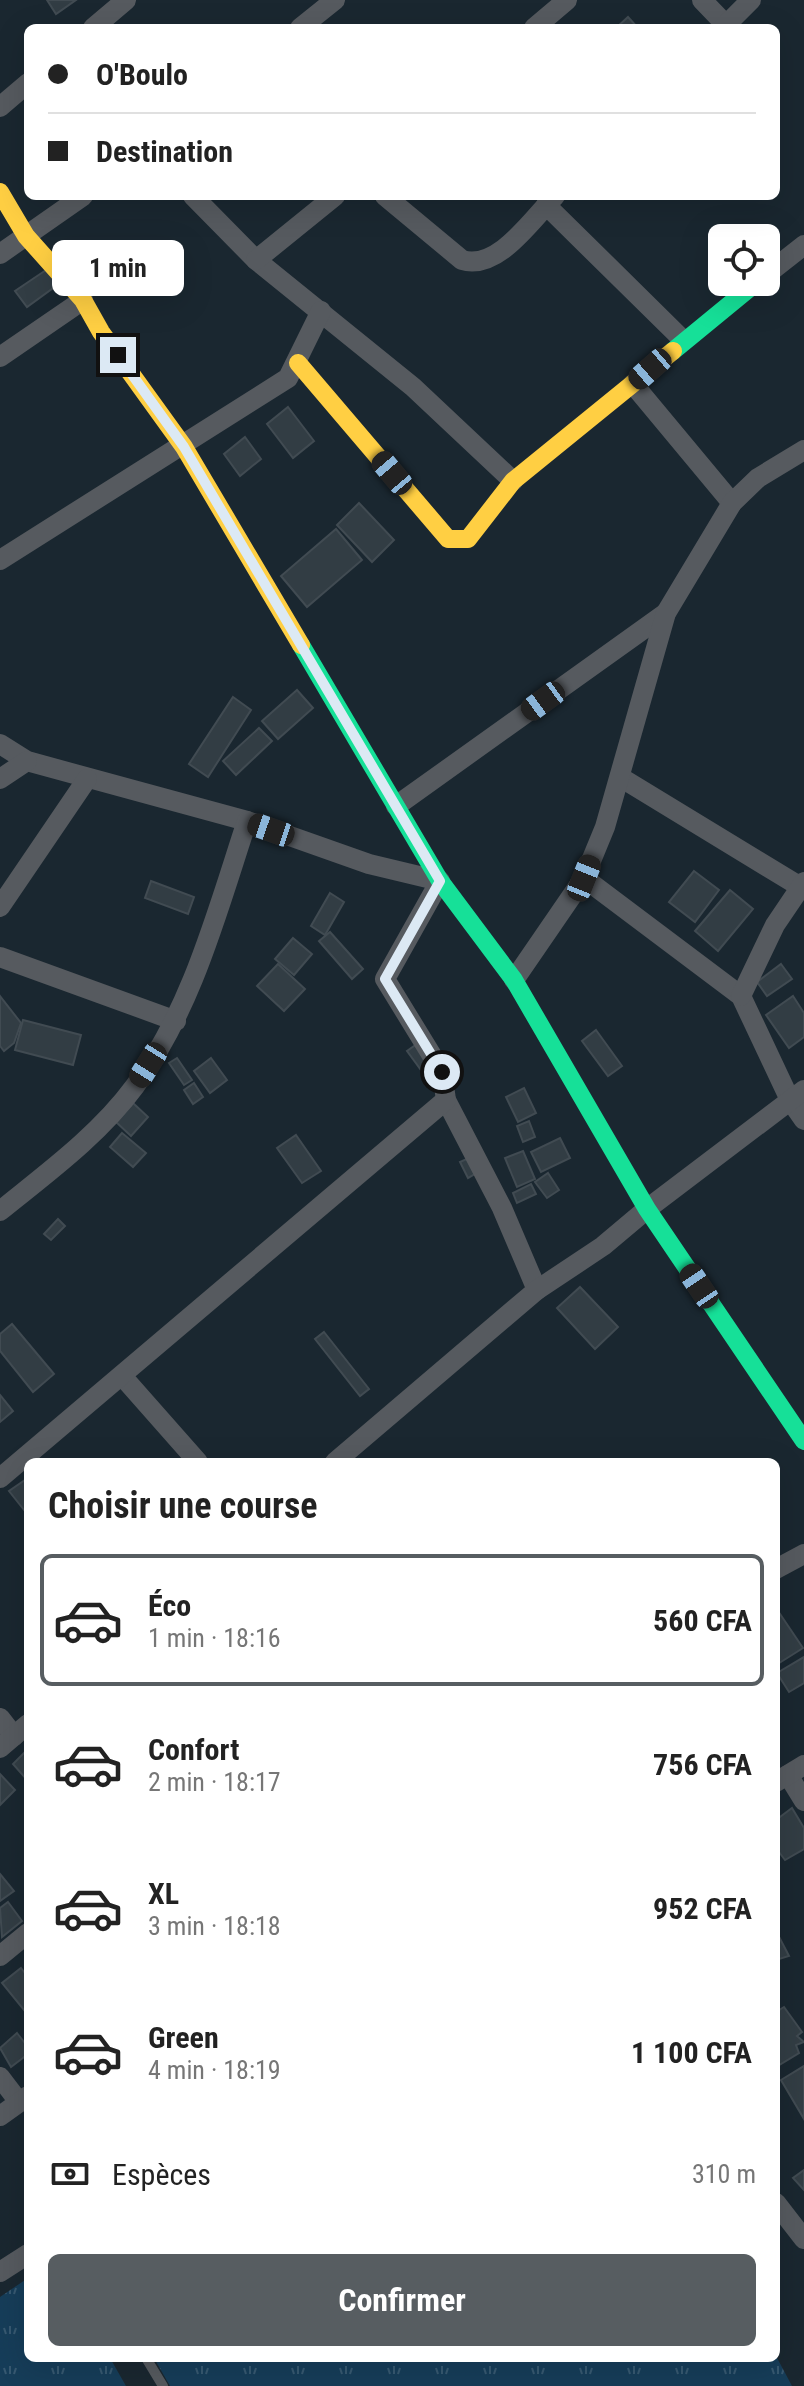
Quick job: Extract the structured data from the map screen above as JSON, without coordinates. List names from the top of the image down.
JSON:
{
  "page": {
    "banner": ["O'Boulo", "Destination"],
    "bubble": "1 min",
    "heading": "Choisir une course",
    "list": [
      {
        "name": "Éco",
        "note": "1 min · 18:16",
        "value": "560 CFA"
      },
      {
        "name": "Confort",
        "note": "2 min · 18:17",
        "value": "756 CFA"
      },
      {
        "name": "XL",
        "note": "3 min · 18:18",
        "value": "952 CFA"
      },
      {
        "name": "Green",
        "note": "4 min · 18:19",
        "value": "1 100 CFA"
      }
    ],
    "pay": ["Espèces", "310 m"],
    "buttons": "Confirmer"
  }
}
